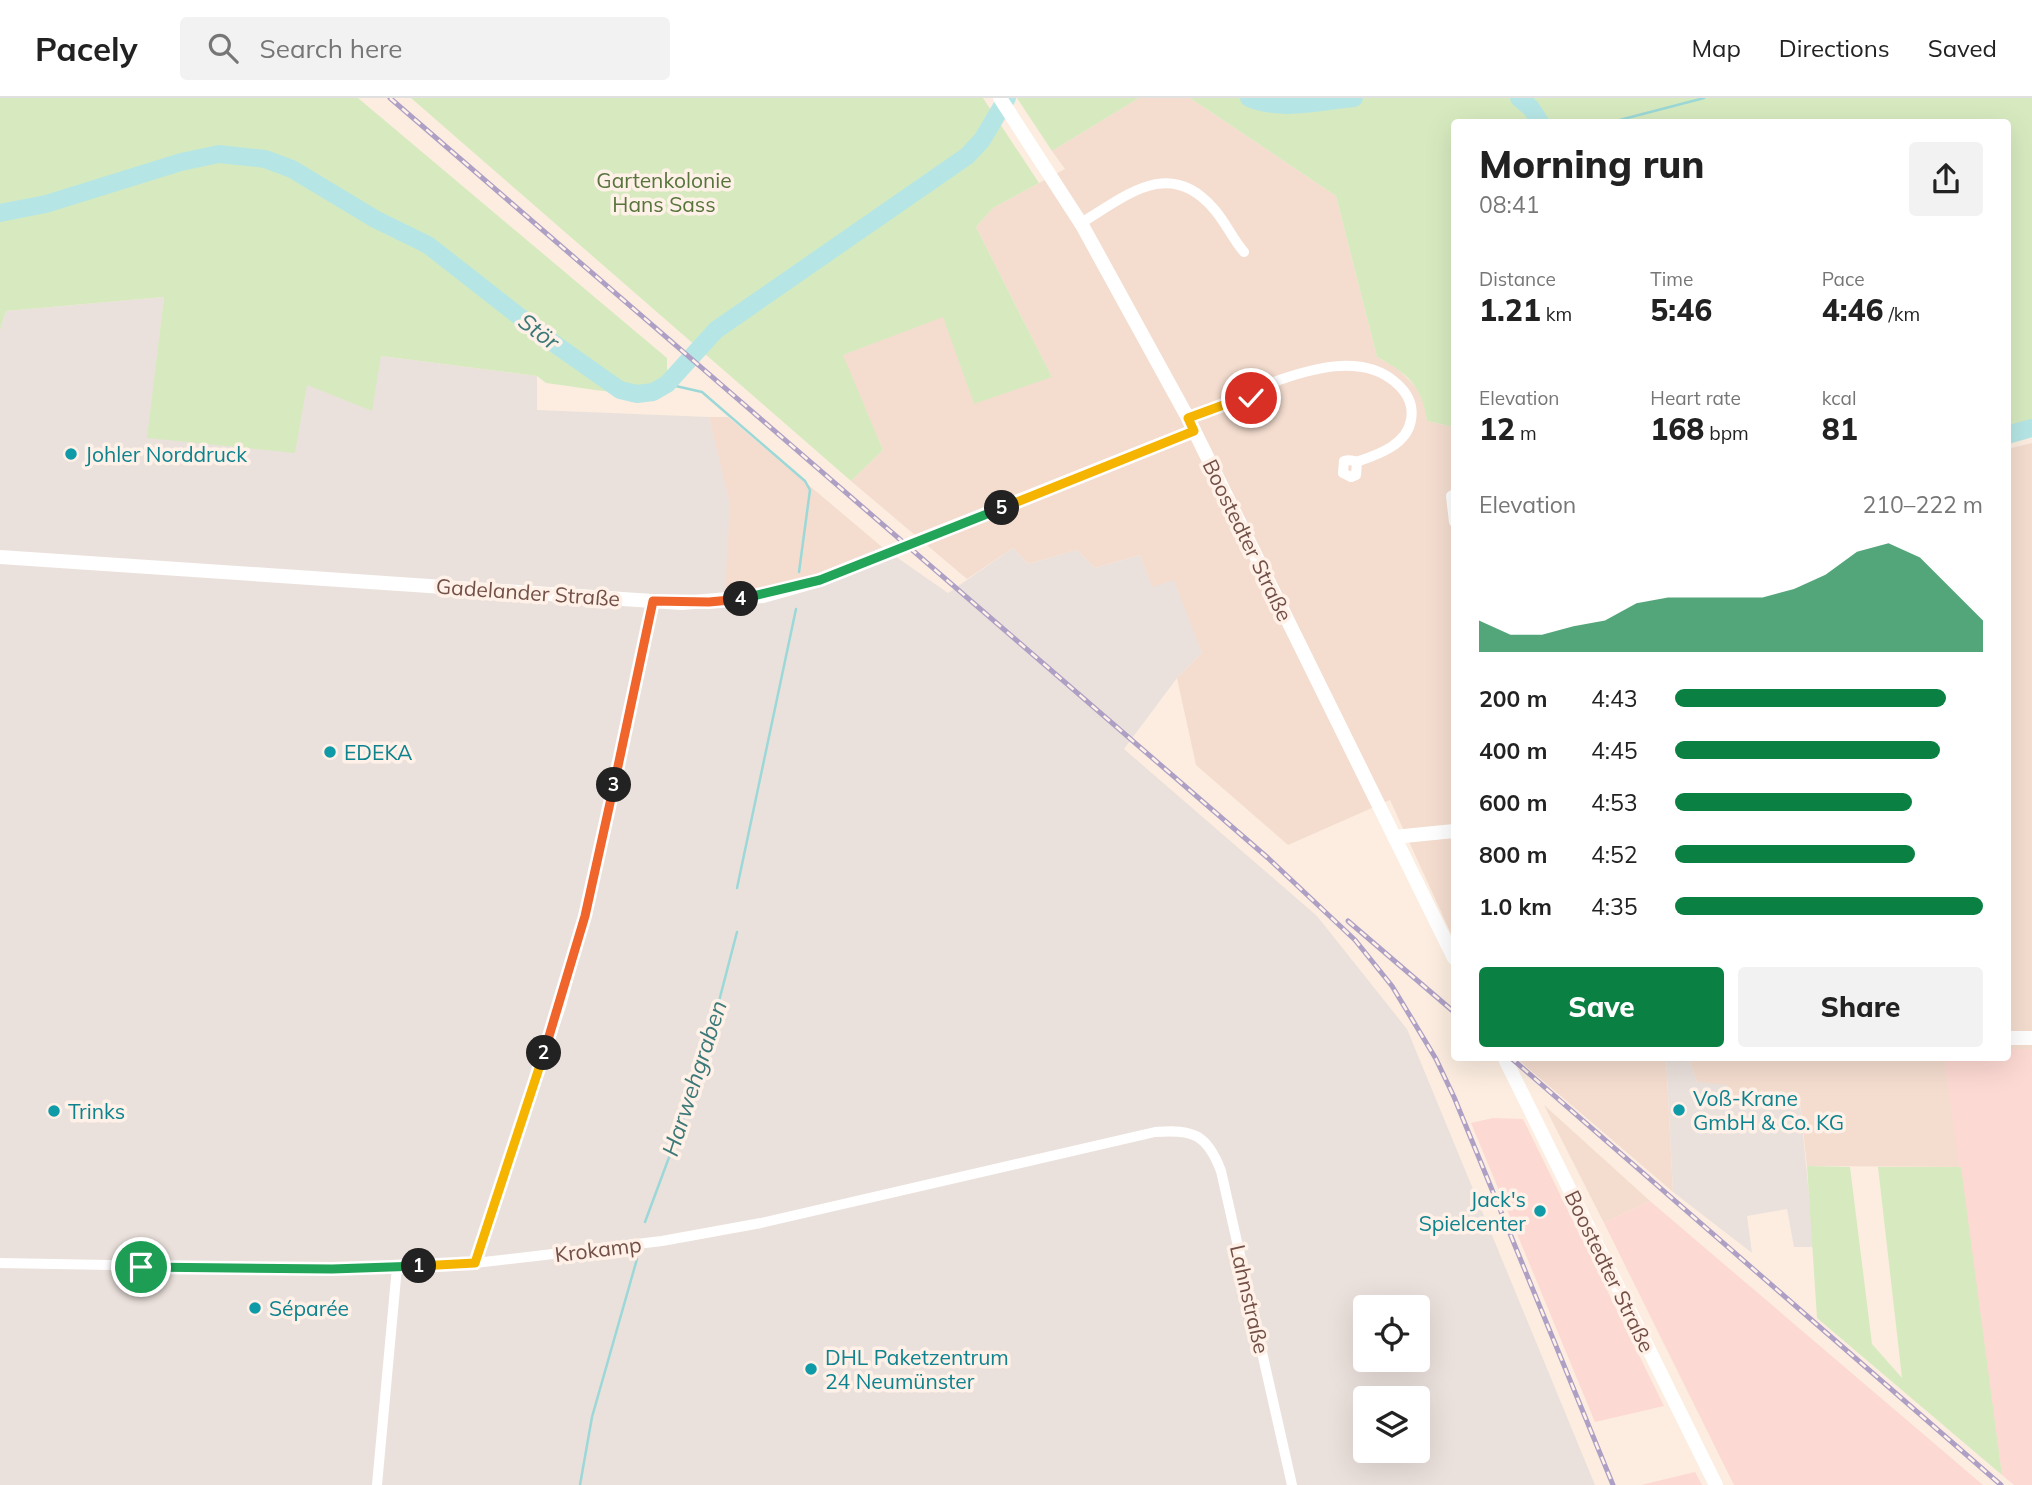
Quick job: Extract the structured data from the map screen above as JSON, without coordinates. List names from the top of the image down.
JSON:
{
  "streets": {
    "street": [
      "Boostedter Straße",
      "Gadelander Straße",
      "Krokamp",
      "Lahnstraße"
    ]
  },
  "crossings": [
    ["Boostedter Straße", "Gadelander Straße"],
    ["Krokamp", "Lahnstraße"]
  ],
  "water": ["Stör", "Harwehgraben"],
  "parks": ["Gartenkolonie Hans Sass"],
  "places": [
    "Johler Norddruck",
    "EDEKA",
    "Voß-Krane GmbH & Co. KG",
    "Trinks",
    "Jack's Spielcenter",
    "Séparée",
    "DHL Paketzentrum 24 Neumünster"
  ],
  "page": {
    "header": "Pacely",
    "search": "Search here",
    "nav": ["Map", "Directions", "Saved"],
    "heading": ["Morning run", "08:41"],
    "stats": [
      ["Distance", "1.21 km"],
      ["Time", "5:46"],
      ["Pace", "4:46 /km"],
      ["Elevation", "12 m"],
      ["Heart rate", "168 bpm"],
      ["kcal", "81"]
    ],
    "chart": ["Elevation", "210–222 m"],
    "pins": [
      "5",
      "4",
      "3",
      "2",
      "1"
    ],
    "list": [
      {
        "name": "200 m",
        "note": "4:43"
      },
      {
        "name": "400 m",
        "note": "4:45"
      },
      {
        "name": "600 m",
        "note": "4:53"
      },
      {
        "name": "800 m",
        "note": "4:52"
      },
      {
        "name": "1.0 km",
        "note": "4:35"
      }
    ],
    "buttons": ["Save", "Share"]
  }
}
